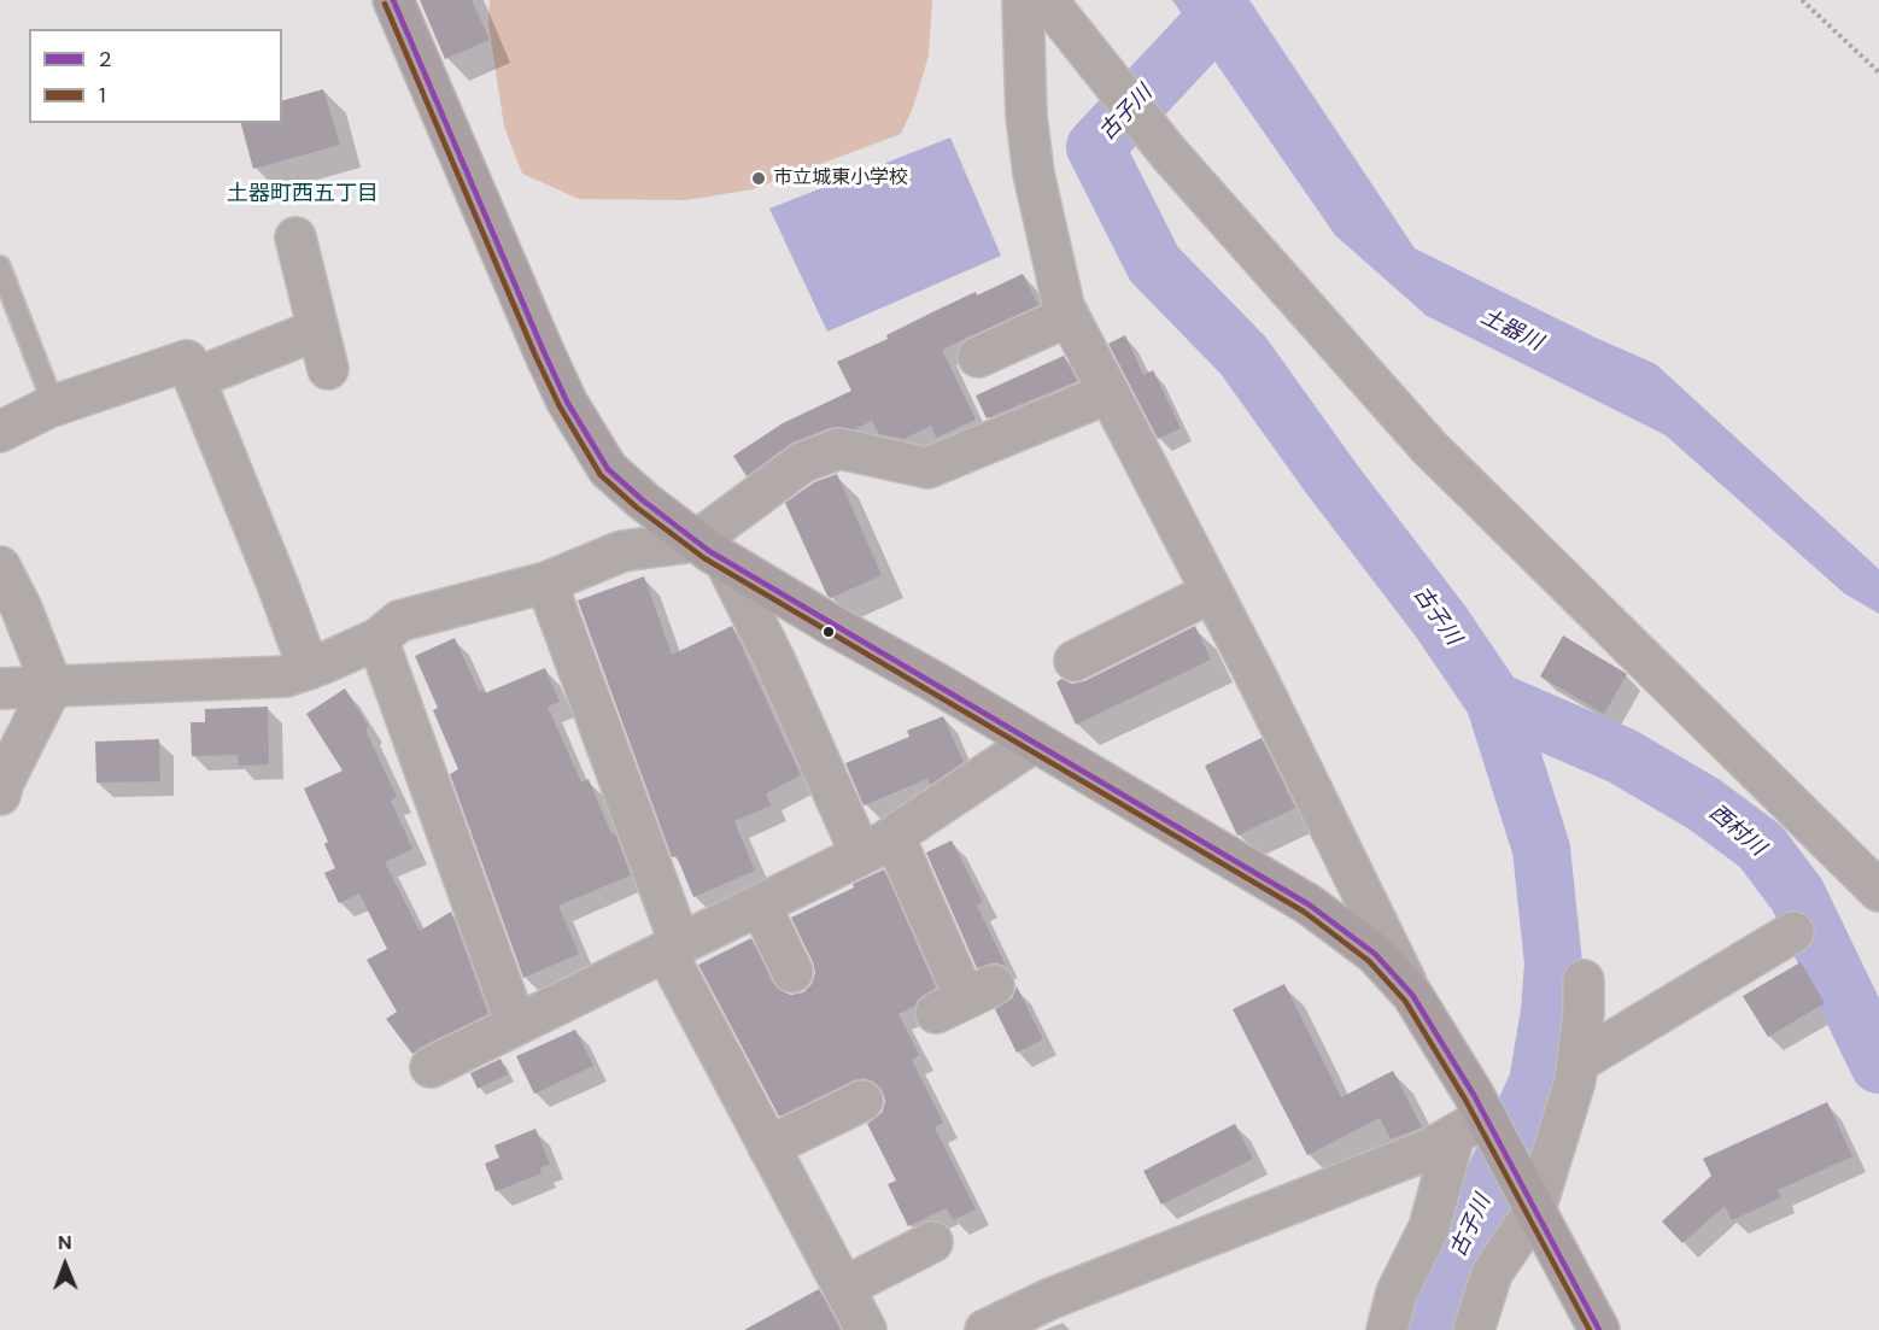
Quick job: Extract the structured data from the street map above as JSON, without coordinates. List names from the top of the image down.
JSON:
{
  "districts": ["土器町西五丁目"],
  "water": ["古子川", "土器川", "西村川"],
  "places": ["市立城東小学校"],
  "lines": ["transit line 2", "transit line 1"],
  "legend": ["2", "1"],
  "north": "top"
}
